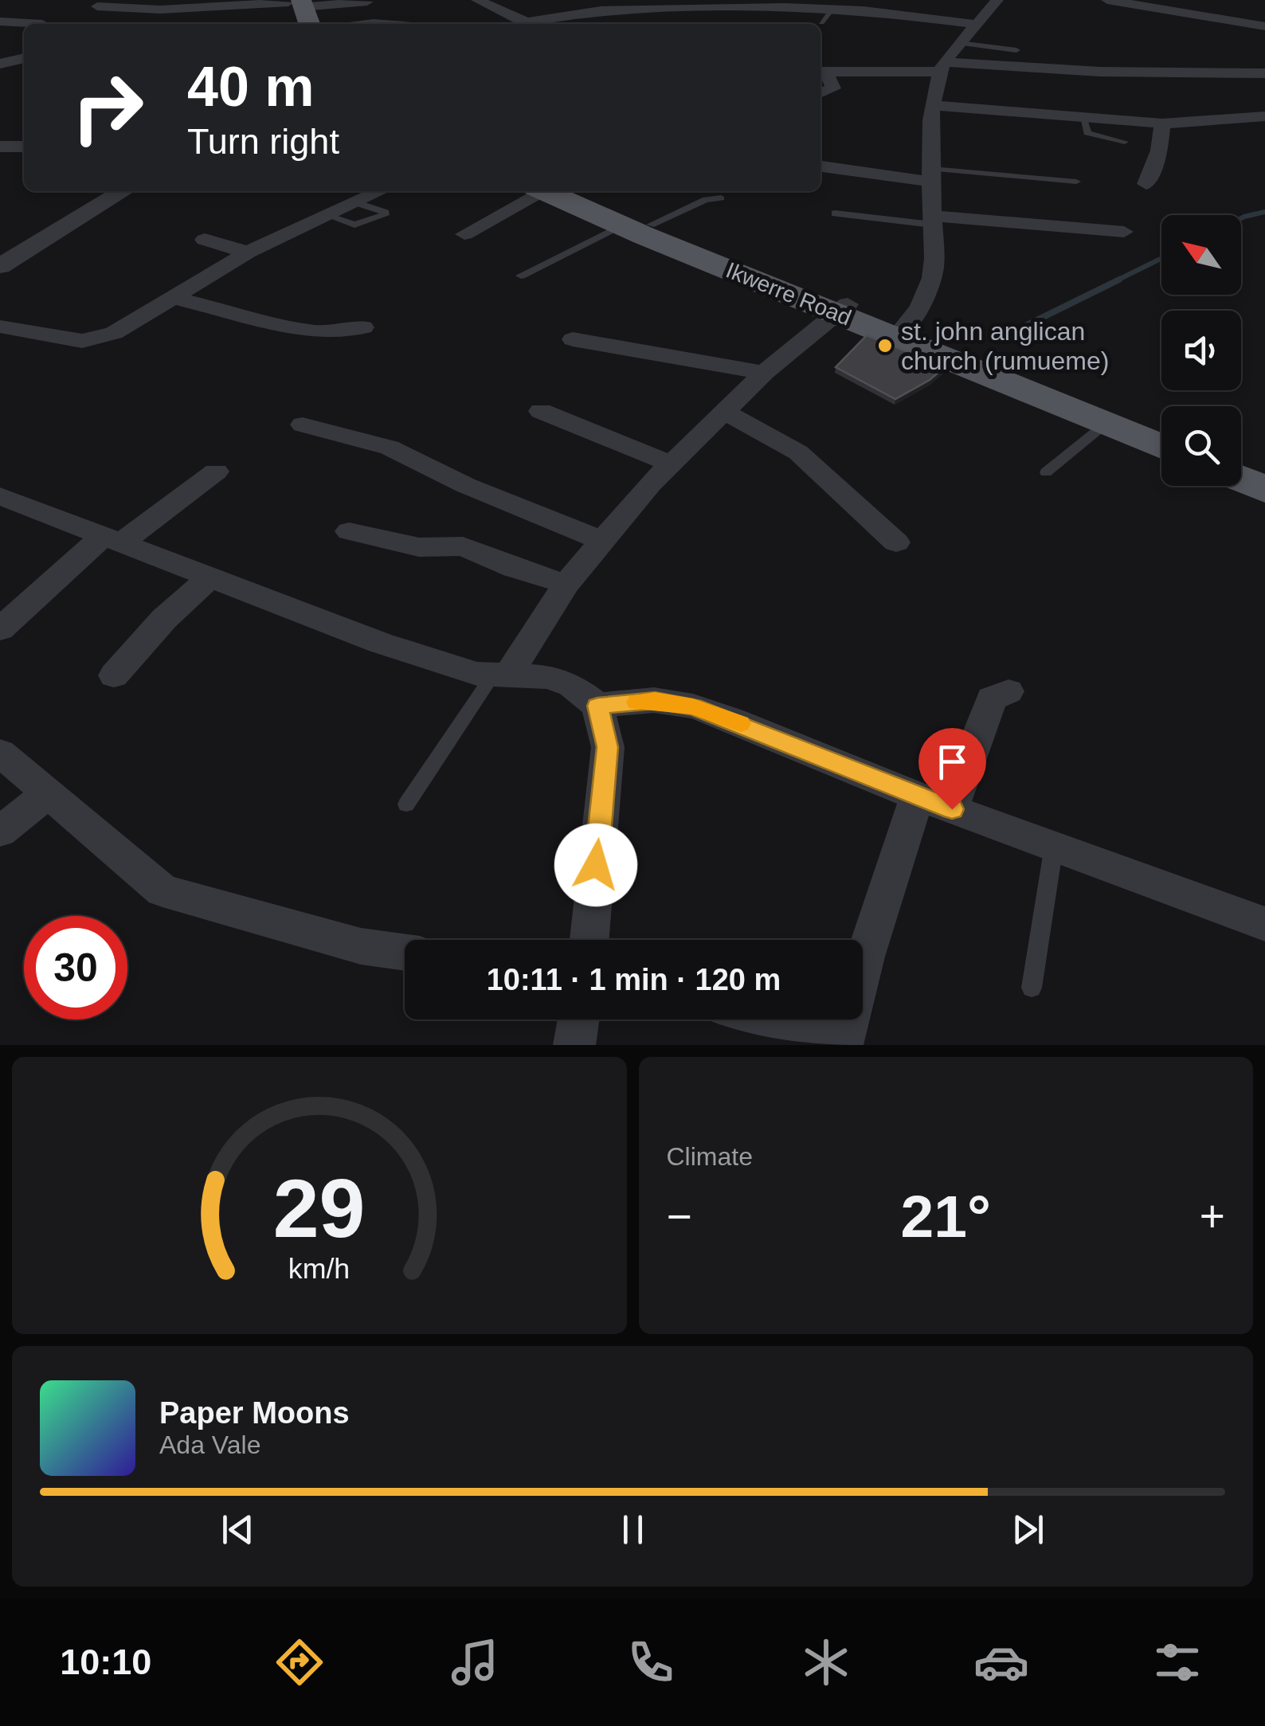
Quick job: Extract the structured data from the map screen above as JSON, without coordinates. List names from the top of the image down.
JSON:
{
  "streets": {
    "main road": ["Ikwerre Road"]
  },
  "places": ["st. john anglican church (rumueme)"],
  "north": "top left",
  "page": {
    "turn": ["40 m", "Turn right"],
    "limit": "30",
    "trip": "10:11 · 1 min · 120 m",
    "tile": "Climate",
    "heat": ["−", "21°", "+"],
    "song": ["Paper Moons", "Ada Vale"],
    "tabs": "10:10",
    "gauge": ["29", "km/h"]
  }
}
